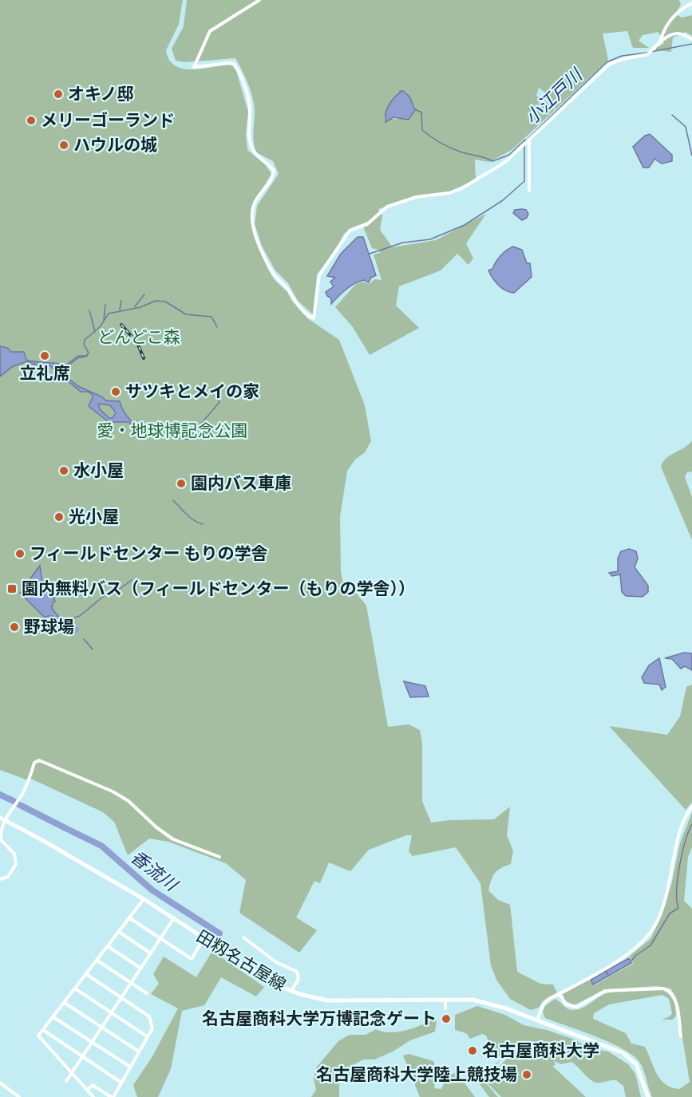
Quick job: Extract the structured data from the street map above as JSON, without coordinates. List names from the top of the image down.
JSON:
{
  "streets": {
    "main road": ["田籾名古屋線"]
  },
  "water": ["小江戸川", "香流川"],
  "parks": ["どんどこ森", "愛・地球博記念公園"],
  "places": {
    "other": [
      "オキノ邸",
      "メリーゴーランド",
      "ハウルの城",
      "立礼席",
      "サツキとメイの家",
      "水小屋",
      "園内バス車庫",
      "光小屋",
      "フィールドセンター もりの学舎",
      "野球場",
      "名古屋商科大学万博記念ゲート",
      "名古屋商科大学",
      "名古屋商科大学陸上競技場"
    ],
    "transit": ["園内無料バス（フィールドセンター（もりの学舎））"]
  }
}
